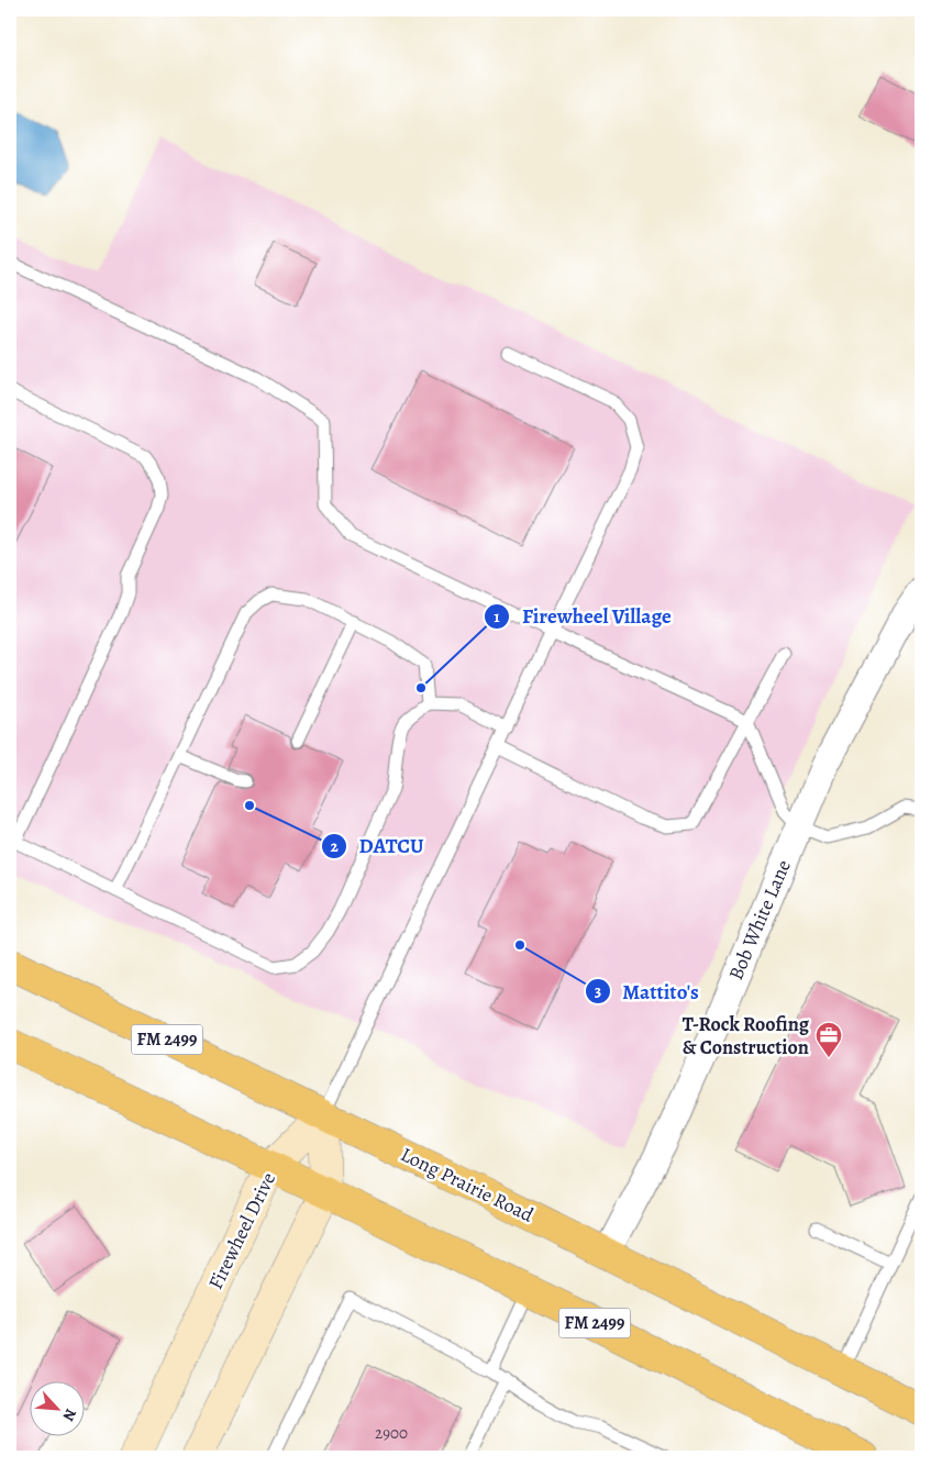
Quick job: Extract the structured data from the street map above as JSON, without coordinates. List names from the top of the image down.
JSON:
{
  "streets": {
    "main road": ["FM 2499", "Long Prairie Road"],
    "street": ["Bob White Lane", "Firewheel Drive"]
  },
  "crossings": [
    ["Bob White Lane", "Long Prairie Road"],
    ["FM 2499", "Firewheel Drive"],
    ["Long Prairie Road", "Firewheel Drive"]
  ],
  "places": {
    "other": ["Firewheel Village", "DATCU", "Mattito's"],
    "office": ["T-Rock Roofing & Construction"]
  },
  "house_numbers": ["2900"],
  "north": "bottom right"
}
